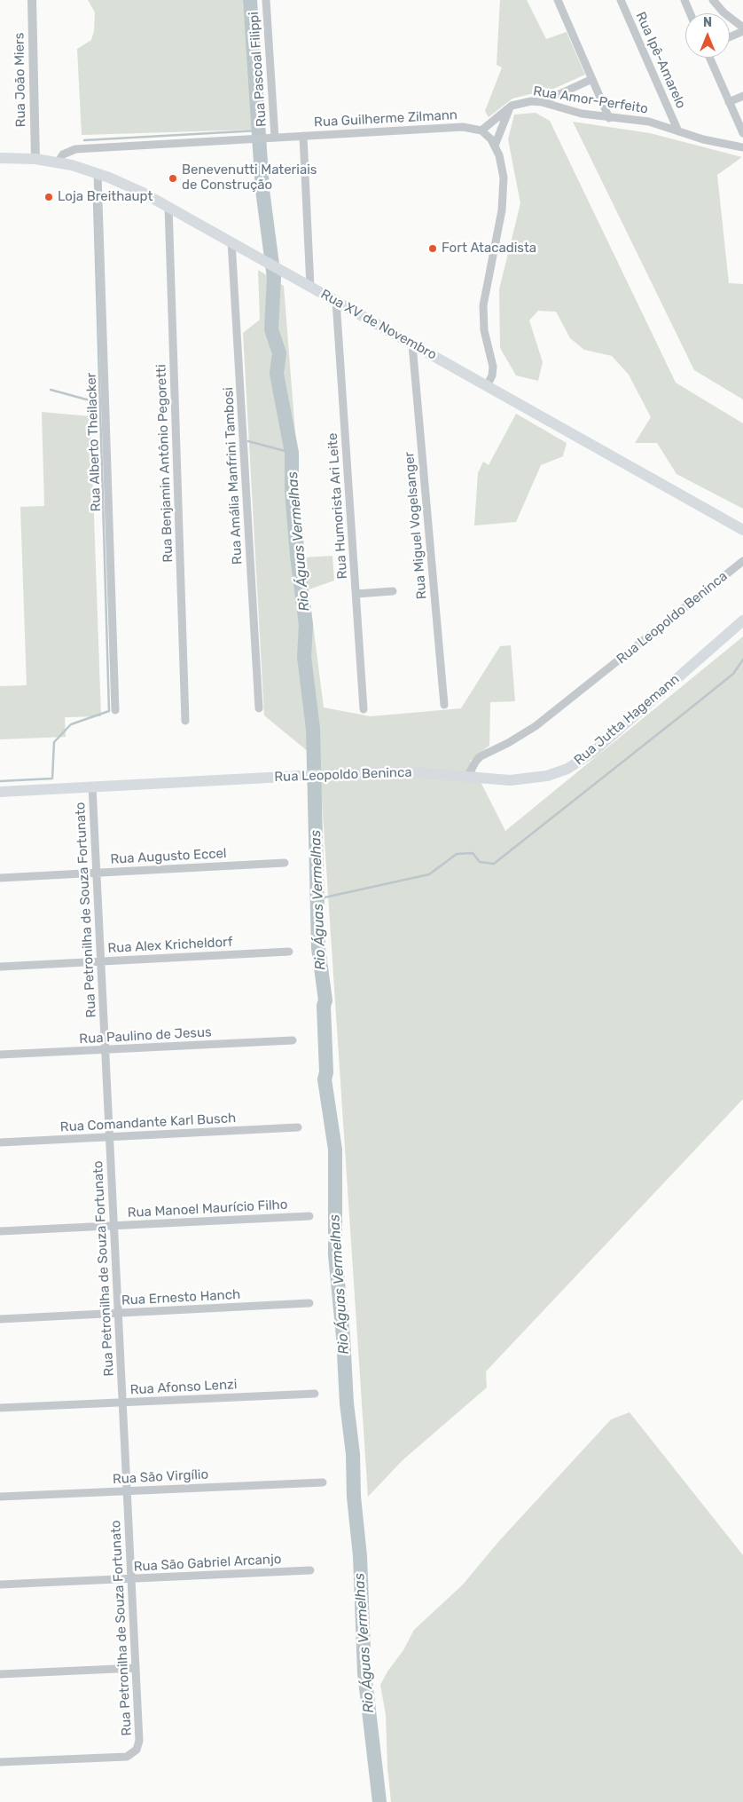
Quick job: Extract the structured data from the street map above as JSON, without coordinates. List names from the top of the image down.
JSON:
{
  "streets": {
    "main road": ["Rua XV de Novembro", "Rua Leopoldo Beninca", "Rua Jutta Hagemann"],
    "street": [
      "Rua Ipê-Amarelo",
      "Rua Pascoal Filippi",
      "Rua João Miers",
      "Rua Amor-Perfeito",
      "Rua Guilherme Zilmann",
      "Rua Alberto Theilacker",
      "Rua Benjamin Antônio Pegoretti",
      "Rua Amália Manfrini Tambosi",
      "Rua Humorista Ari Leite",
      "Rua Miguel Vogelsanger",
      "Rua Augusto Eccel",
      "Rua Petronilha de Souza Fortunato",
      "Rua Alex Kricheldorf",
      "Rua Paulino de Jesus",
      "Rua Comandante Karl Busch",
      "Rua Manoel Maurício Filho",
      "Rua Ernesto Hanch",
      "Rua Afonso Lenzi",
      "Rua São Virgílio",
      "Rua São Gabriel Arcanjo"
    ]
  },
  "crossings": [
    ["Rua Ipê-Amarelo", "Rua Amor-Perfeito"],
    ["Rua Pascoal Filippi", "Rua Guilherme Zilmann"],
    ["Rua João Miers", "Rua XV de Novembro"],
    ["Rua Guilherme Zilmann", "Rua XV de Novembro"],
    ["Rua XV de Novembro", "Rua Alberto Theilacker"],
    ["Rua XV de Novembro", "Rua Benjamin Antônio Pegoretti"],
    ["Rua XV de Novembro", "Rua Amália Manfrini Tambosi"],
    ["Rua XV de Novembro", "Rua Humorista Ari Leite"],
    ["Rua XV de Novembro", "Rua Miguel Vogelsanger"],
    ["Rua Leopoldo Beninca", "Rua Jutta Hagemann"],
    ["Rua Leopoldo Beninca", "Rua Petronilha de Souza Fortunato"],
    ["Rua Augusto Eccel", "Rua Petronilha de Souza Fortunato"],
    ["Rua Petronilha de Souza Fortunato", "Rua Alex Kricheldorf"],
    ["Rua Petronilha de Souza Fortunato", "Rua Paulino de Jesus"],
    ["Rua Petronilha de Souza Fortunato", "Rua Comandante Karl Busch"],
    ["Rua Petronilha de Souza Fortunato", "Rua Manoel Maurício Filho"],
    ["Rua Petronilha de Souza Fortunato", "Rua Ernesto Hanch"],
    ["Rua Petronilha de Souza Fortunato", "Rua Afonso Lenzi"],
    ["Rua Petronilha de Souza Fortunato", "Rua São Virgílio"],
    ["Rua Petronilha de Souza Fortunato", "Rua São Gabriel Arcanjo"]
  ],
  "water": ["Rio Águas Vermelhas"],
  "places": ["Benevenutti Materiais de Construção", "Loja Breithaupt", "Fort Atacadista"],
  "north": "top"
}
